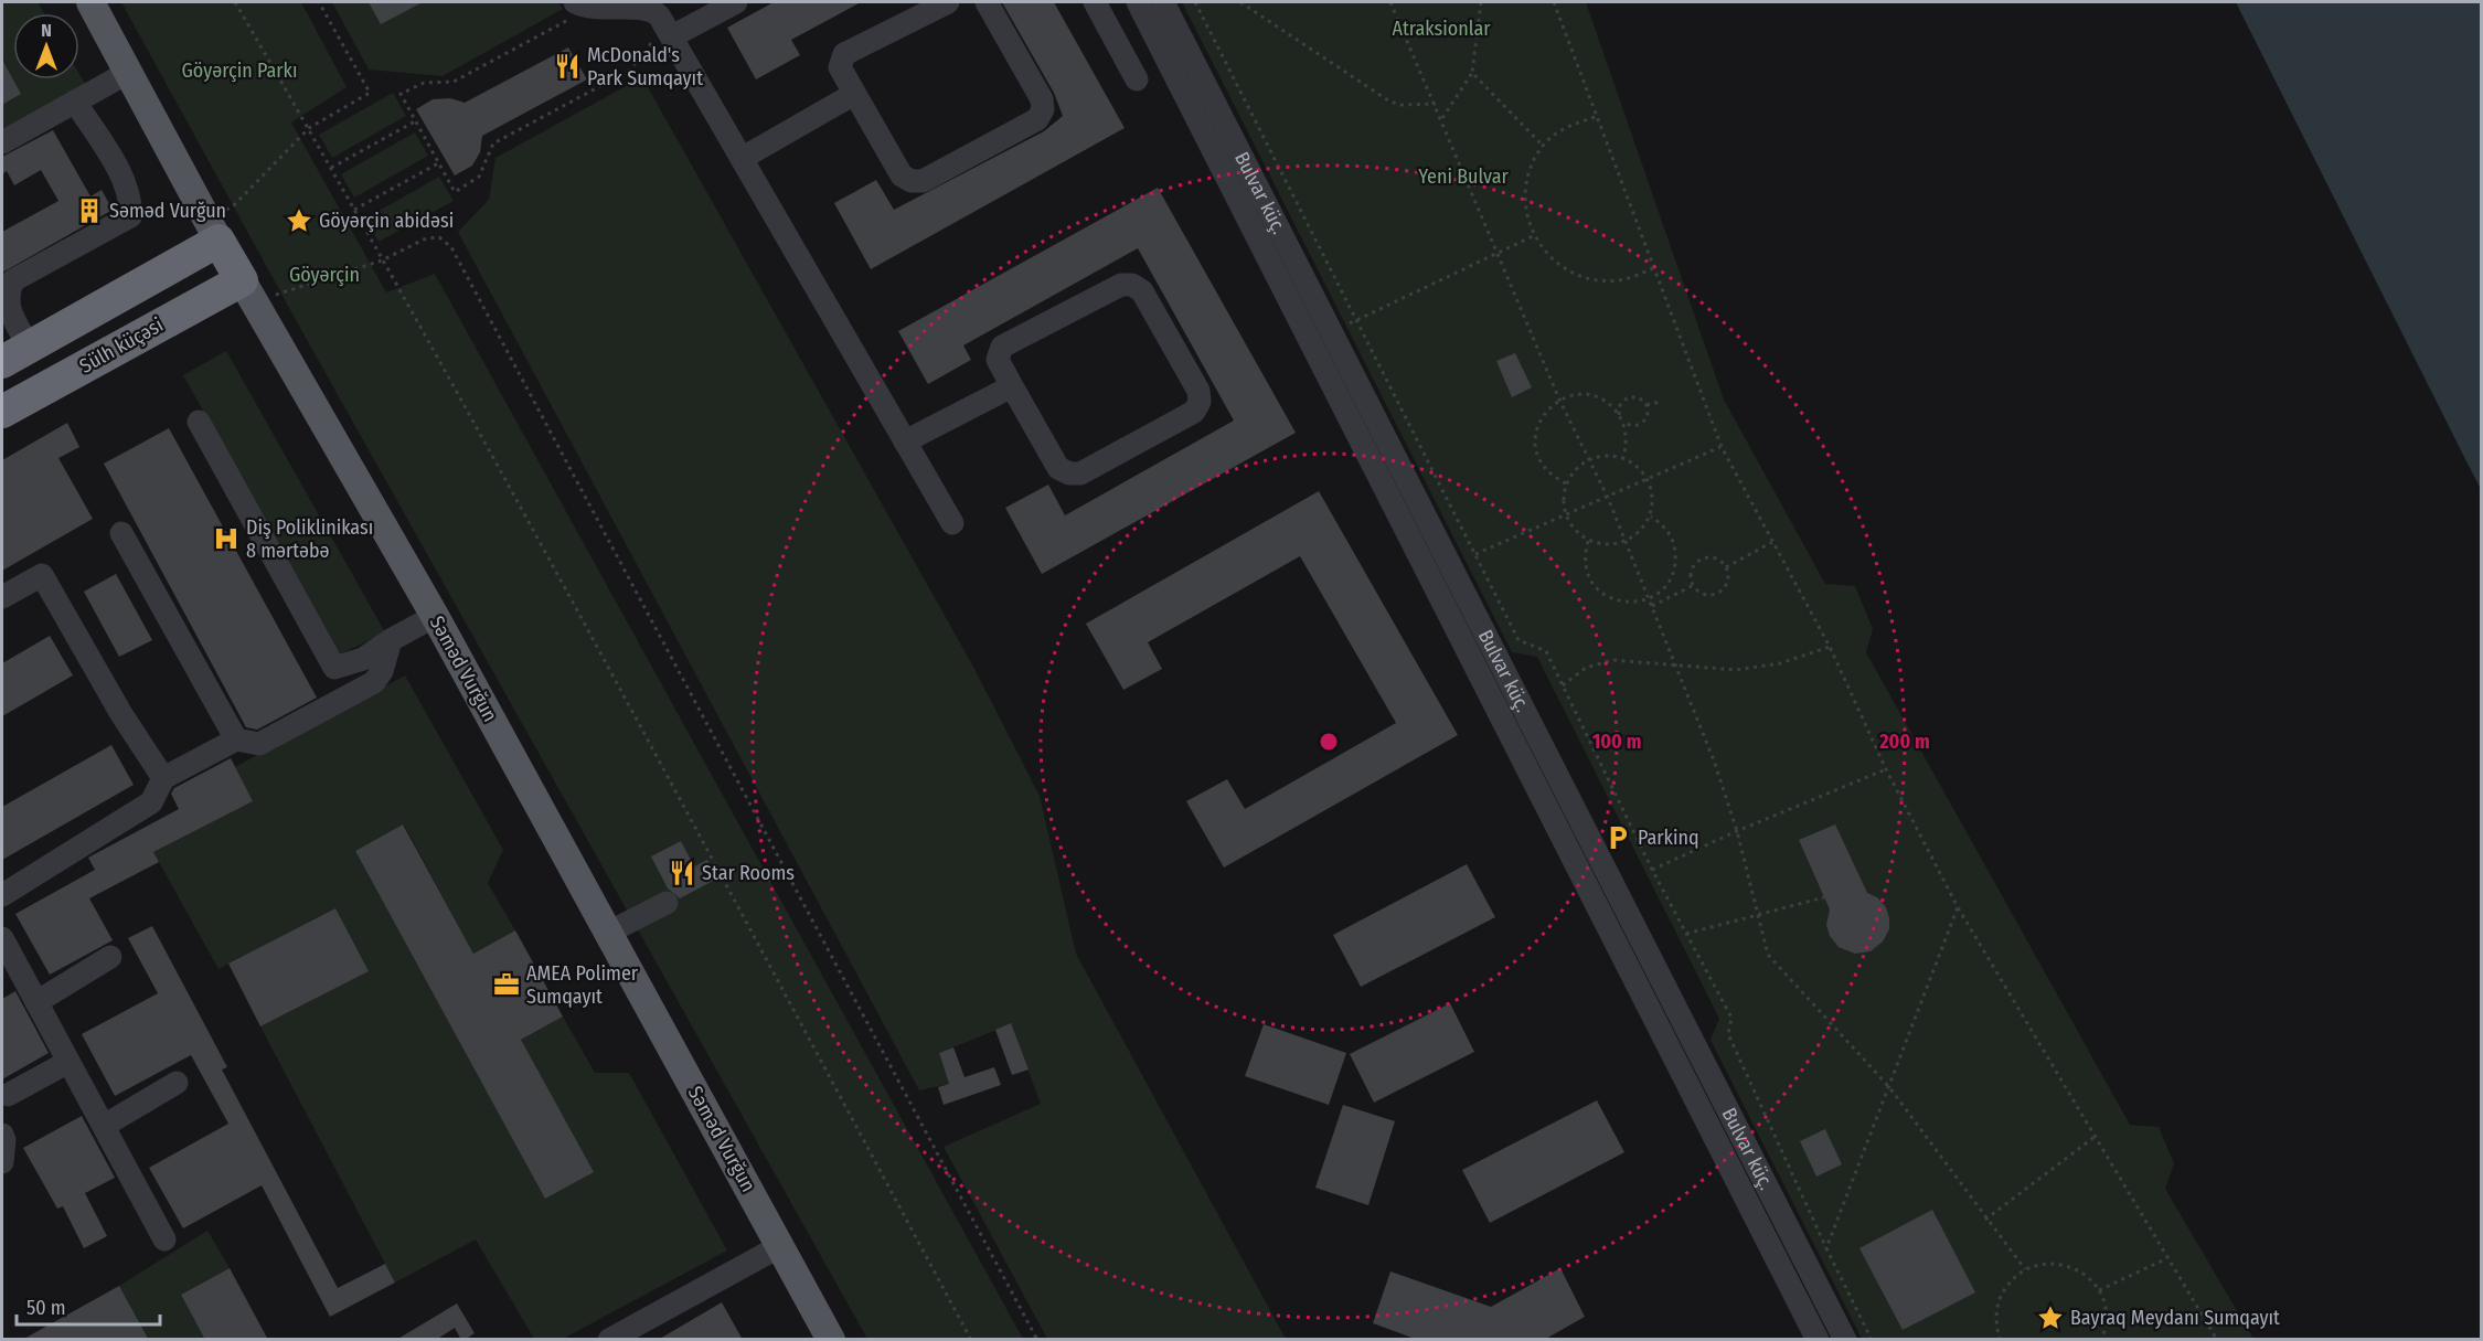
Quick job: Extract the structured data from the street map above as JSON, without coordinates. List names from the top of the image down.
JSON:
{
  "streets": {
    "highway": ["Sülh küçəsi", "Səməd Vurğun"],
    "street": ["Bulvar küç."]
  },
  "crossings": [
    ["Sülh küçəsi", "Səməd Vurğun"]
  ],
  "parks": [
    "Atraksionlar",
    "Göyərçin Parkı",
    "Yeni Bulvar",
    "Göyərçin"
  ],
  "places": {
    "restaurant": ["McDonald's Park Sumqayıt", "Star Rooms"],
    "building": ["Səməd Vurğun"],
    "place": ["Göyərçin abidəsi", "Bayraq Meydanı Sumqayıt"],
    "hospital": ["Diş Poliklinikası 8 mərtəbə"],
    "parking": ["Parkinq"],
    "office": ["AMEA Polimer Sumqayıt"]
  },
  "scale_bar": "50 m",
  "north": "top",
  "rings": ["100 m", "200 m"]
}
